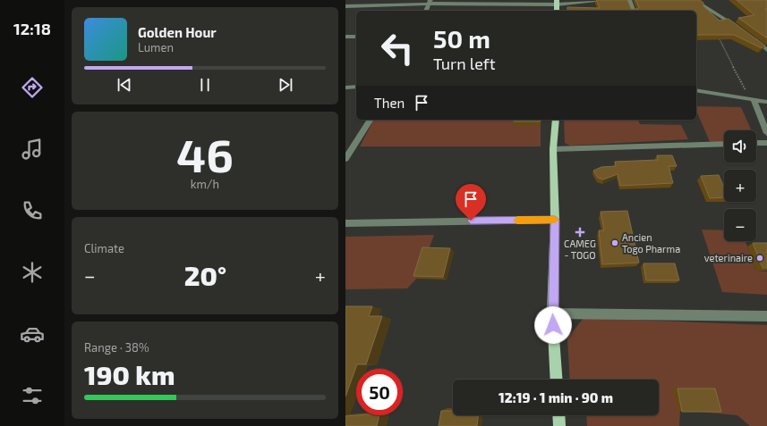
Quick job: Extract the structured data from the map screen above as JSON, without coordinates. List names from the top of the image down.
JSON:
{
  "places": {
    "health": ["CAMEG - TOGO"],
    "other": ["Ancien Togo Pharma", "veterinaire"]
  },
  "page": {
    "tabs": "12:18",
    "turn": ["50 m", "Turn left"],
    "song": ["Golden Hour", "Lumen"],
    "then": "Then",
    "tile": [
      ["46", "km/h"],
      "Climate",
      ["Range · 38%", "190 km"]
    ],
    "map_buttons": ["+", "−"],
    "heat": ["−", "20°", "+"],
    "limit": "50",
    "trip": "12:19 · 1 min · 90 m"
  }
}
